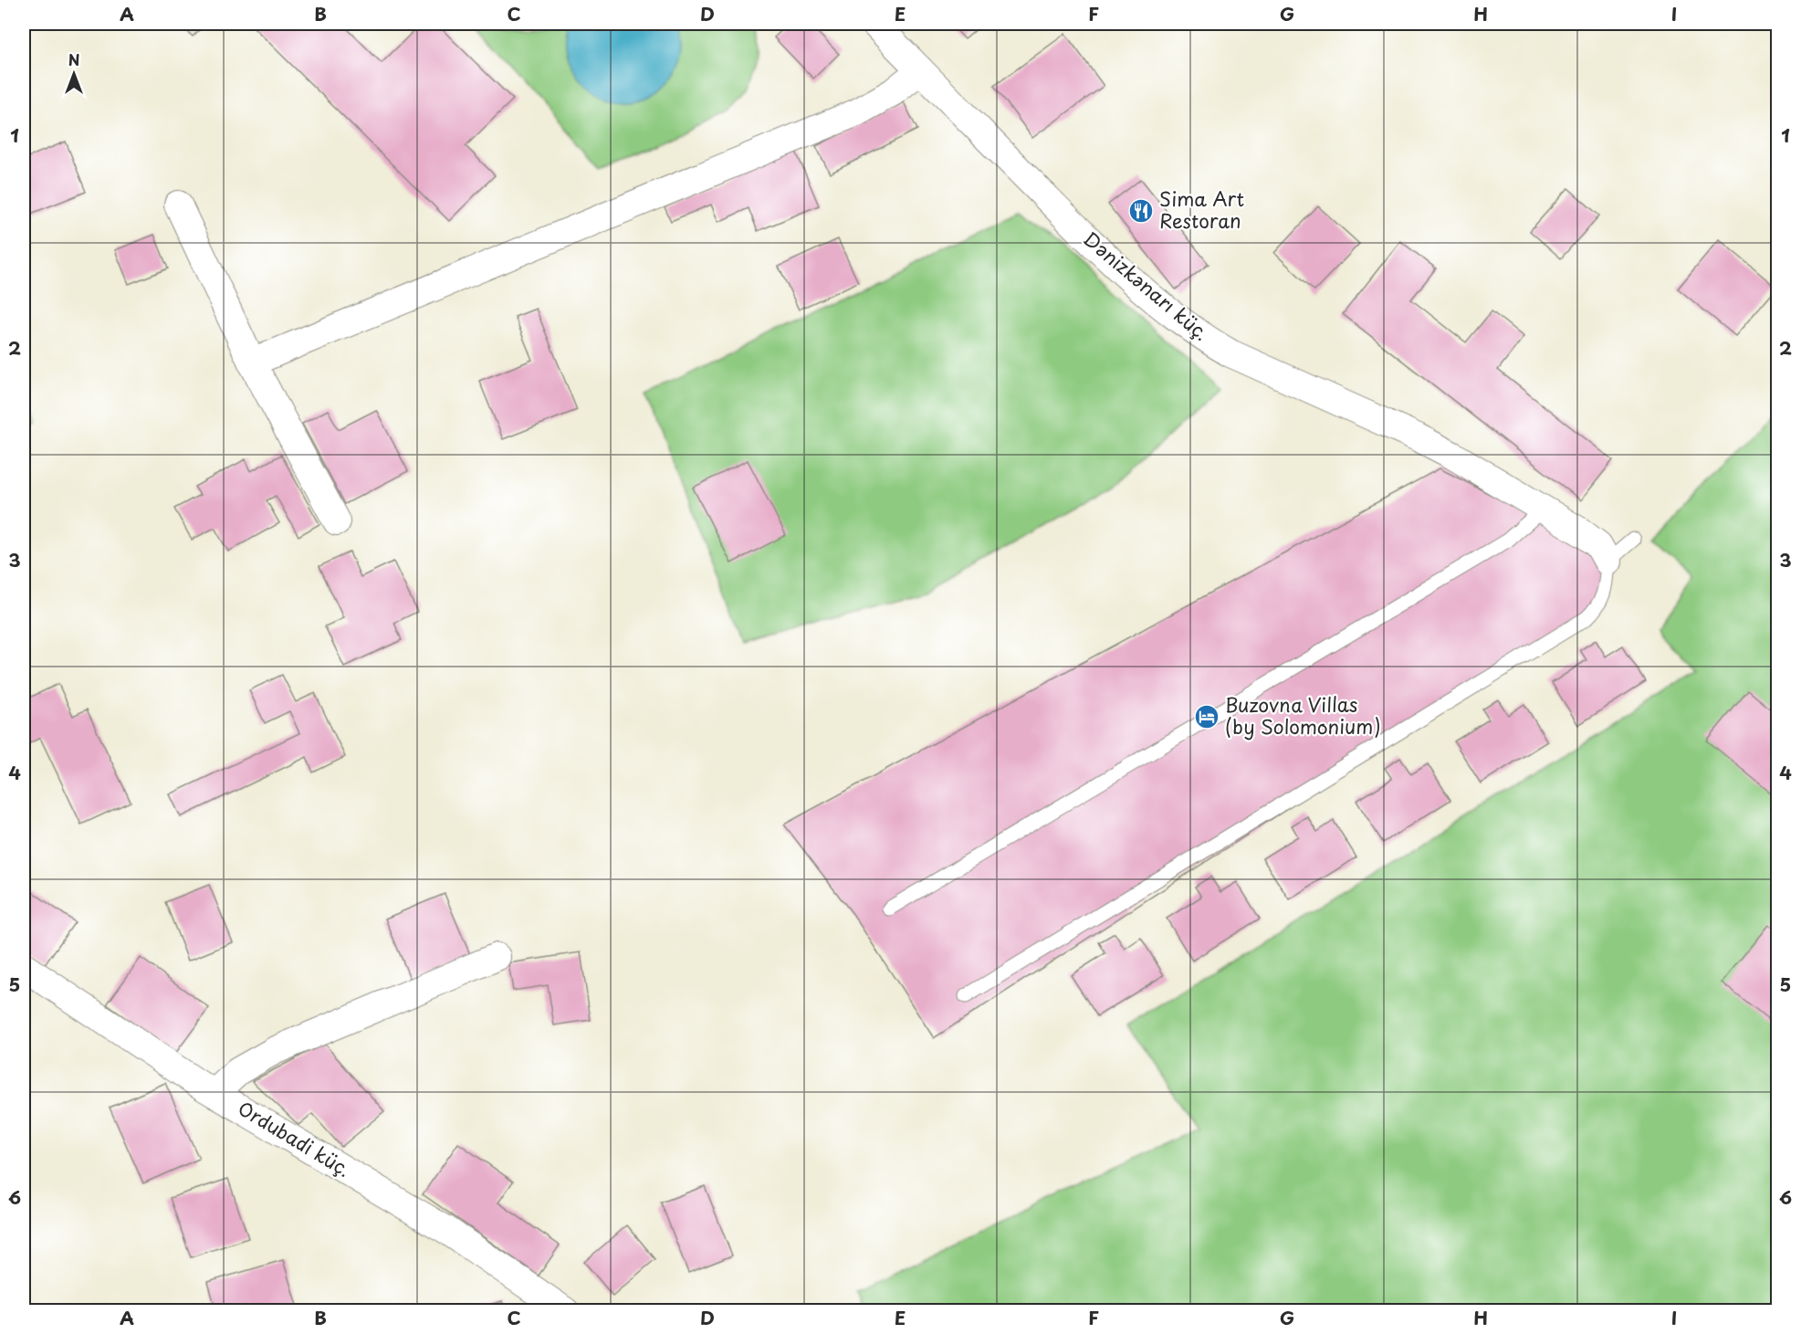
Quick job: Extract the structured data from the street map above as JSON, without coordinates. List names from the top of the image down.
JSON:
{
  "streets": {
    "street": ["Dənizkənarı küç.", "Ordubadi küç."]
  },
  "places": {
    "restaurant": ["Sima Art Restoran"],
    "hotel": ["Buzovna Villas (by Solomonium)"]
  },
  "north": "top",
  "grid": {
    "columns": [
      "A",
      "B",
      "C",
      "D",
      "E",
      "F",
      "G",
      "H",
      "I"
    ],
    "rows": [
      "1",
      "2",
      "3",
      "4",
      "5",
      "6"
    ]
  }
}
